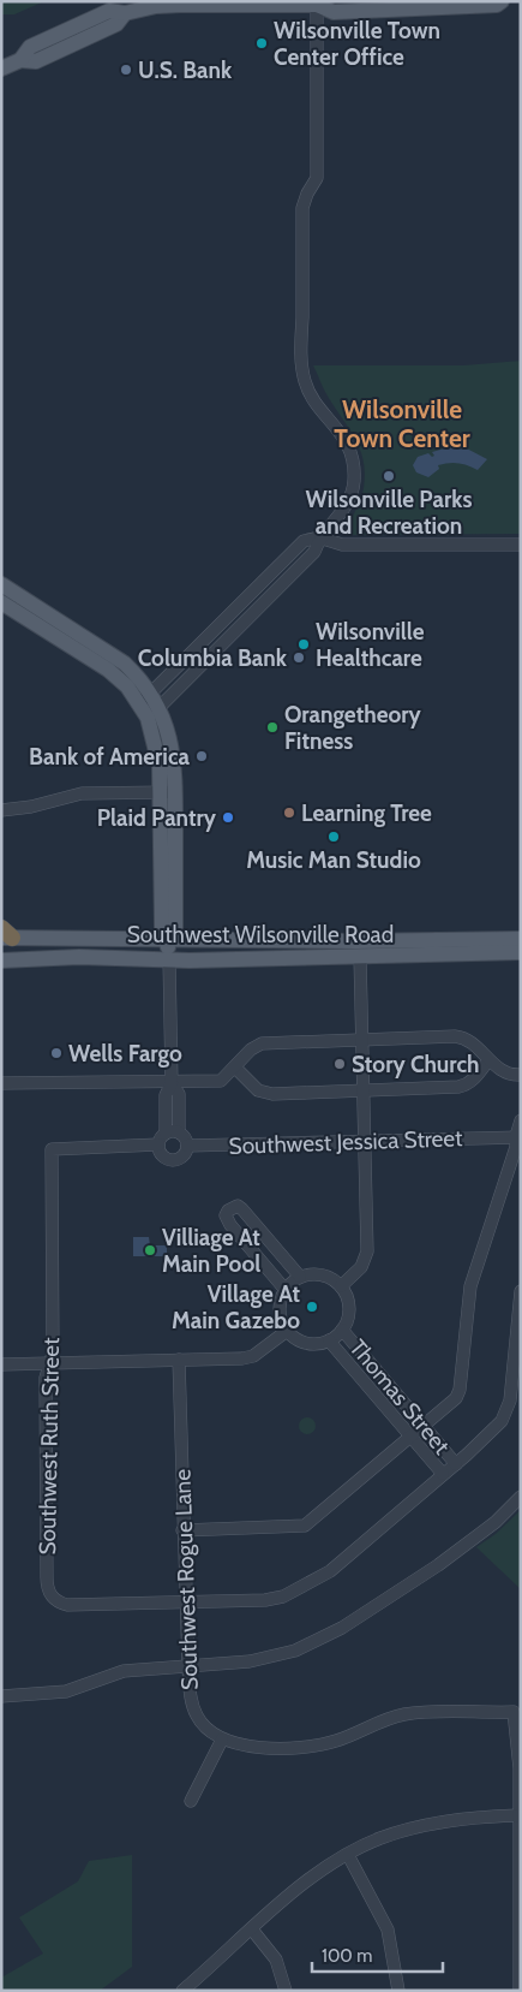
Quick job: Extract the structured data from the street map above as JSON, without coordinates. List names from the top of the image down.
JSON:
{
  "streets": {
    "main road": ["Southwest Wilsonville Road"],
    "street": [
      "Southwest Jessica Street",
      "Thomas Street",
      "Southwest Ruth Street",
      "Southwest Rogue Lane"
    ]
  },
  "crossings": [
    ["Southwest Jessica Street", "Southwest Ruth Street"],
    ["Thomas Street", "Southwest Ruth Street"],
    ["Southwest Ruth Street", "Southwest Rogue Lane"]
  ],
  "districts": ["Wilsonville Town Center"],
  "places": [
    "Wilsonville Town Center Office",
    "U.S. Bank",
    "Wilsonville Parks and Recreation",
    "Wilsonville Healthcare",
    "Columbia Bank",
    "Orangetheory Fitness",
    "Bank of America",
    "Learning Tree",
    "Plaid Pantry",
    "Music Man Studio",
    "Wells Fargo",
    "Story Church",
    "Villiage At Main Pool",
    "Village At Main Gazebo"
  ],
  "scale_bar": "100 m"
}
